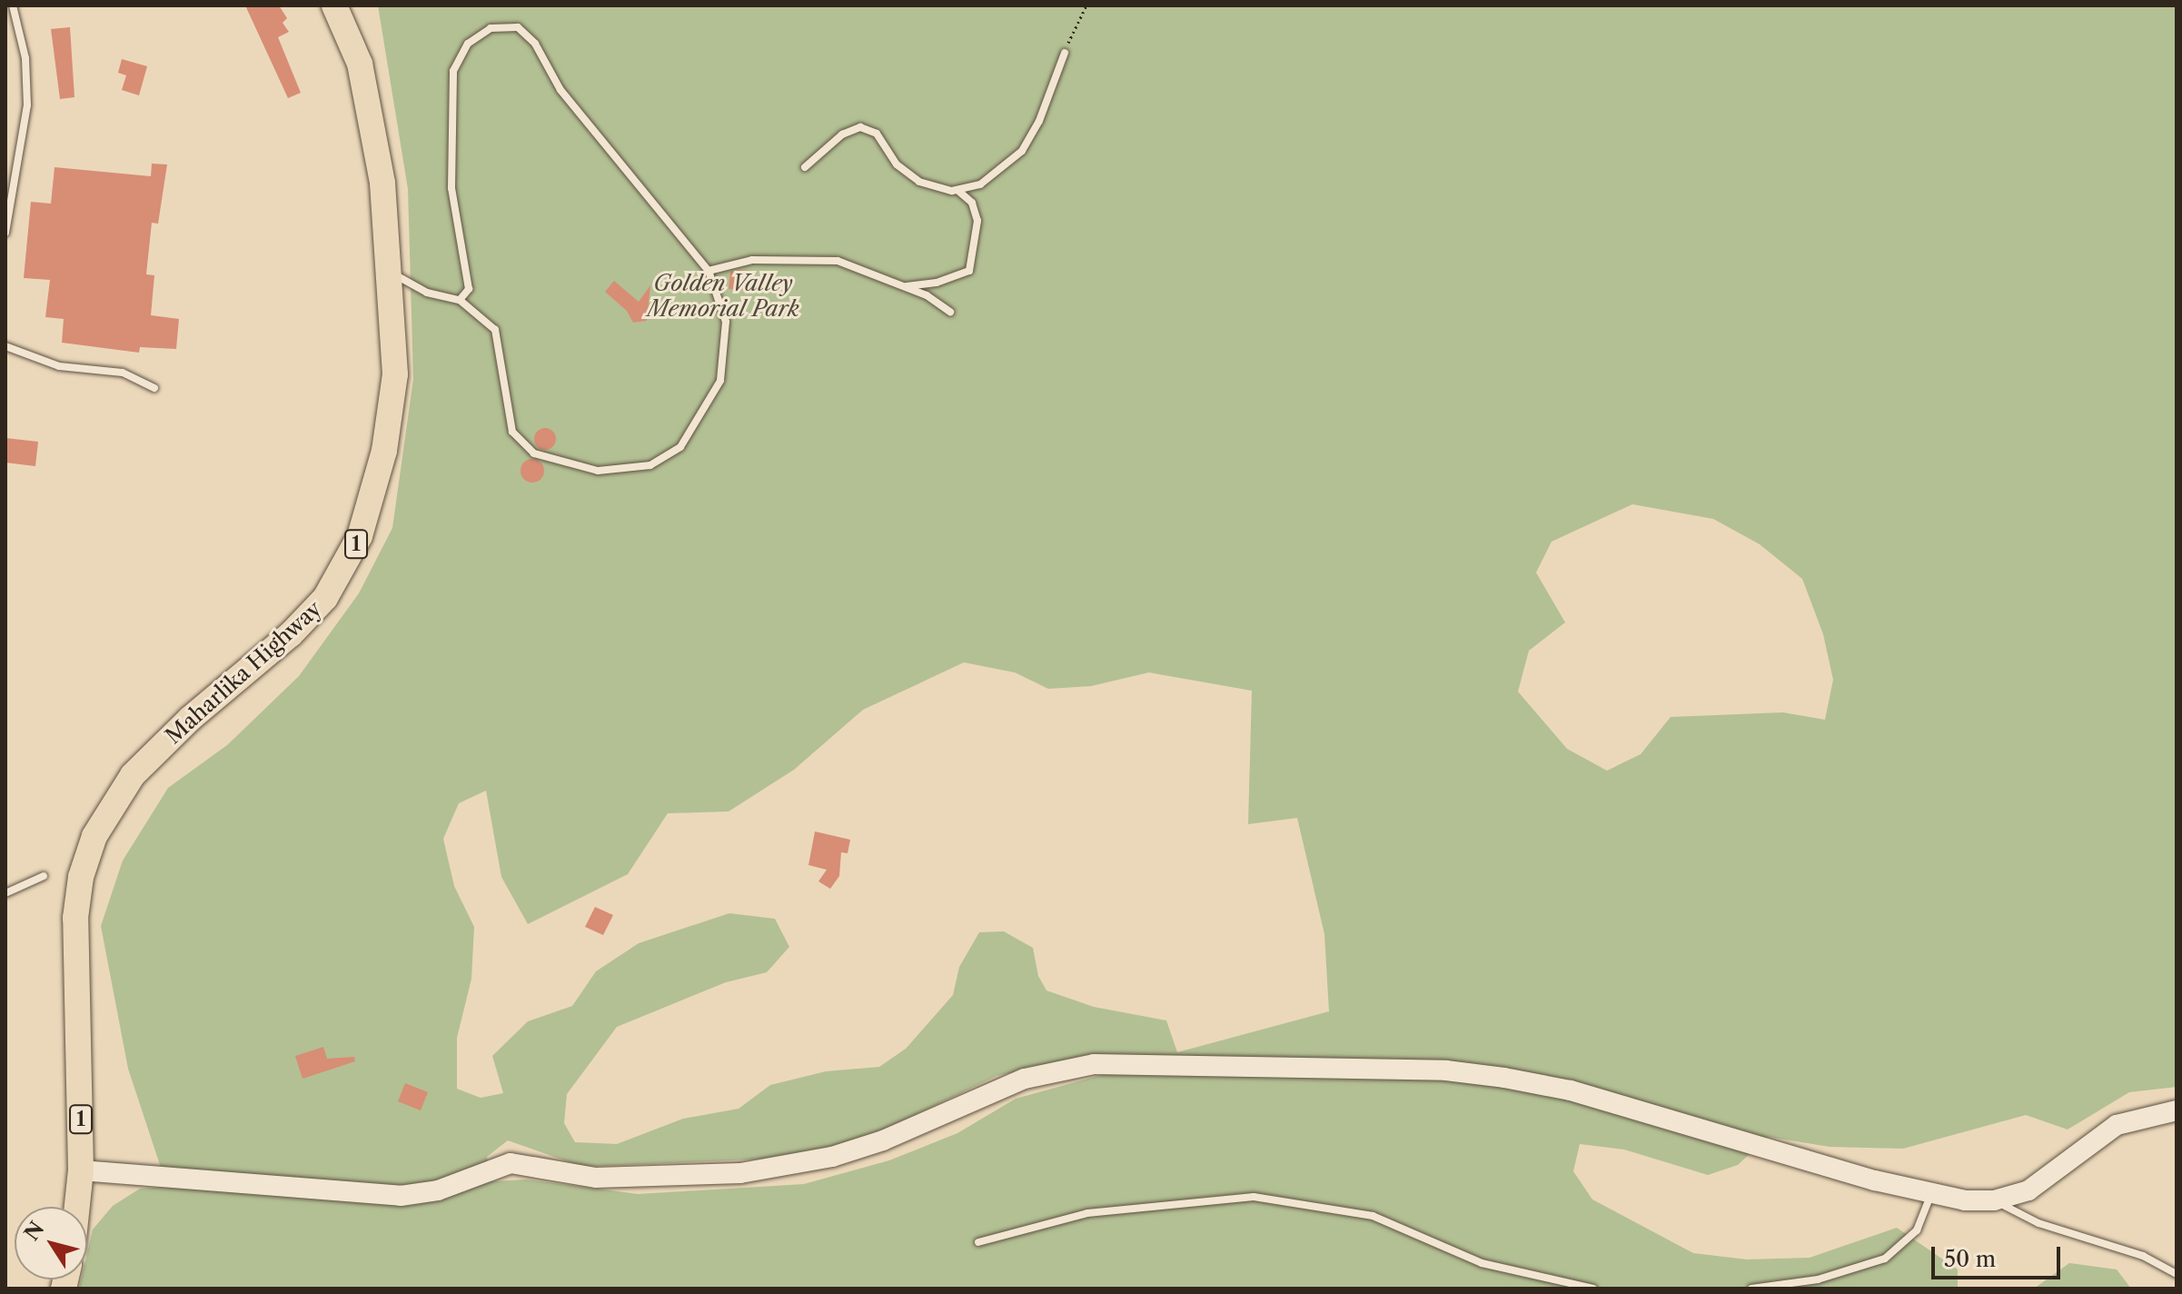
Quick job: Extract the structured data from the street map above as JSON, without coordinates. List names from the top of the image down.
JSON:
{
  "streets": {
    "highway": ["1", "Maharlika Highway"]
  },
  "parks": ["Golden Valley Memorial Park"],
  "scale_bar": "50 m",
  "north": "top left"
}
